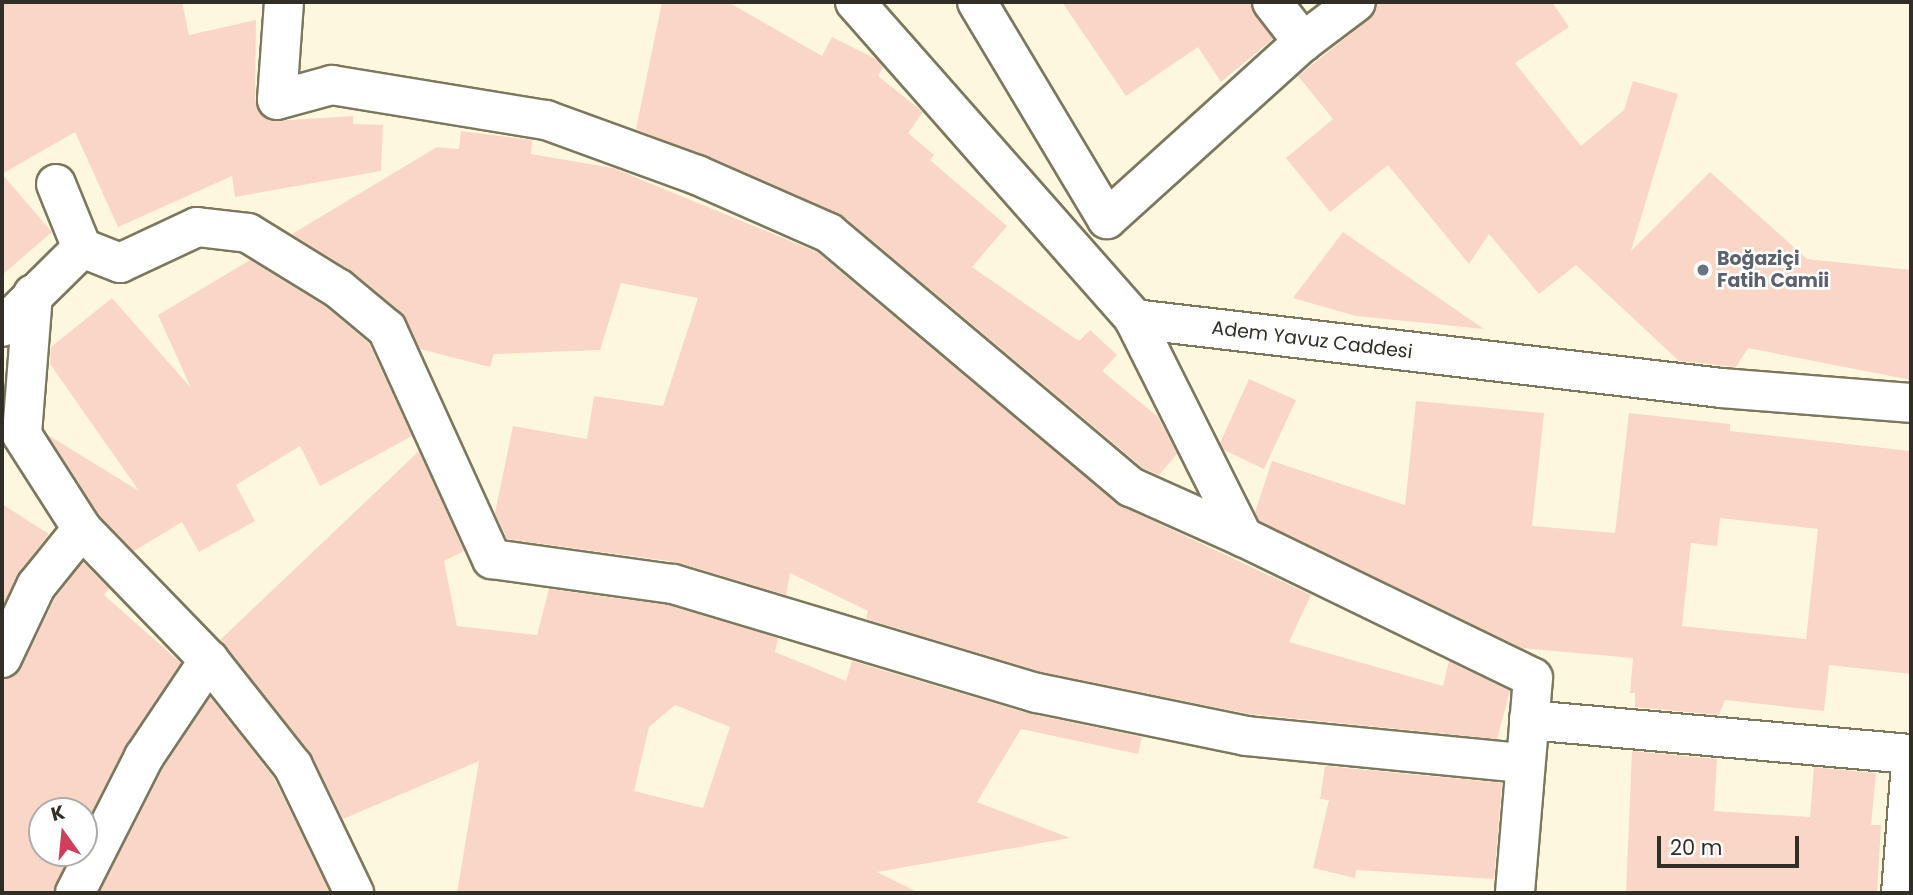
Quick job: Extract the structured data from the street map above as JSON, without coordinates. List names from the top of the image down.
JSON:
{
  "streets": {
    "street": ["Adem Yavuz Caddesi"]
  },
  "places": ["Boğaziçi Fatih Camii"],
  "scale_bar": "20 m",
  "north": "top"
}
